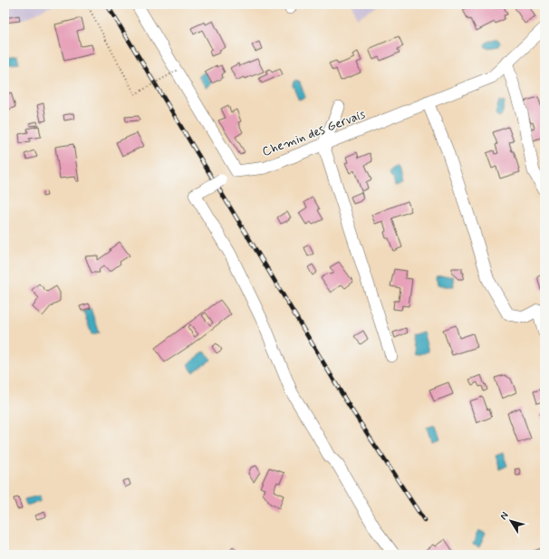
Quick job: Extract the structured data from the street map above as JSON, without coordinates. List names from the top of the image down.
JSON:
{
  "streets": {
    "street": ["Chemin des Gervais"]
  },
  "north": "top left"
}
